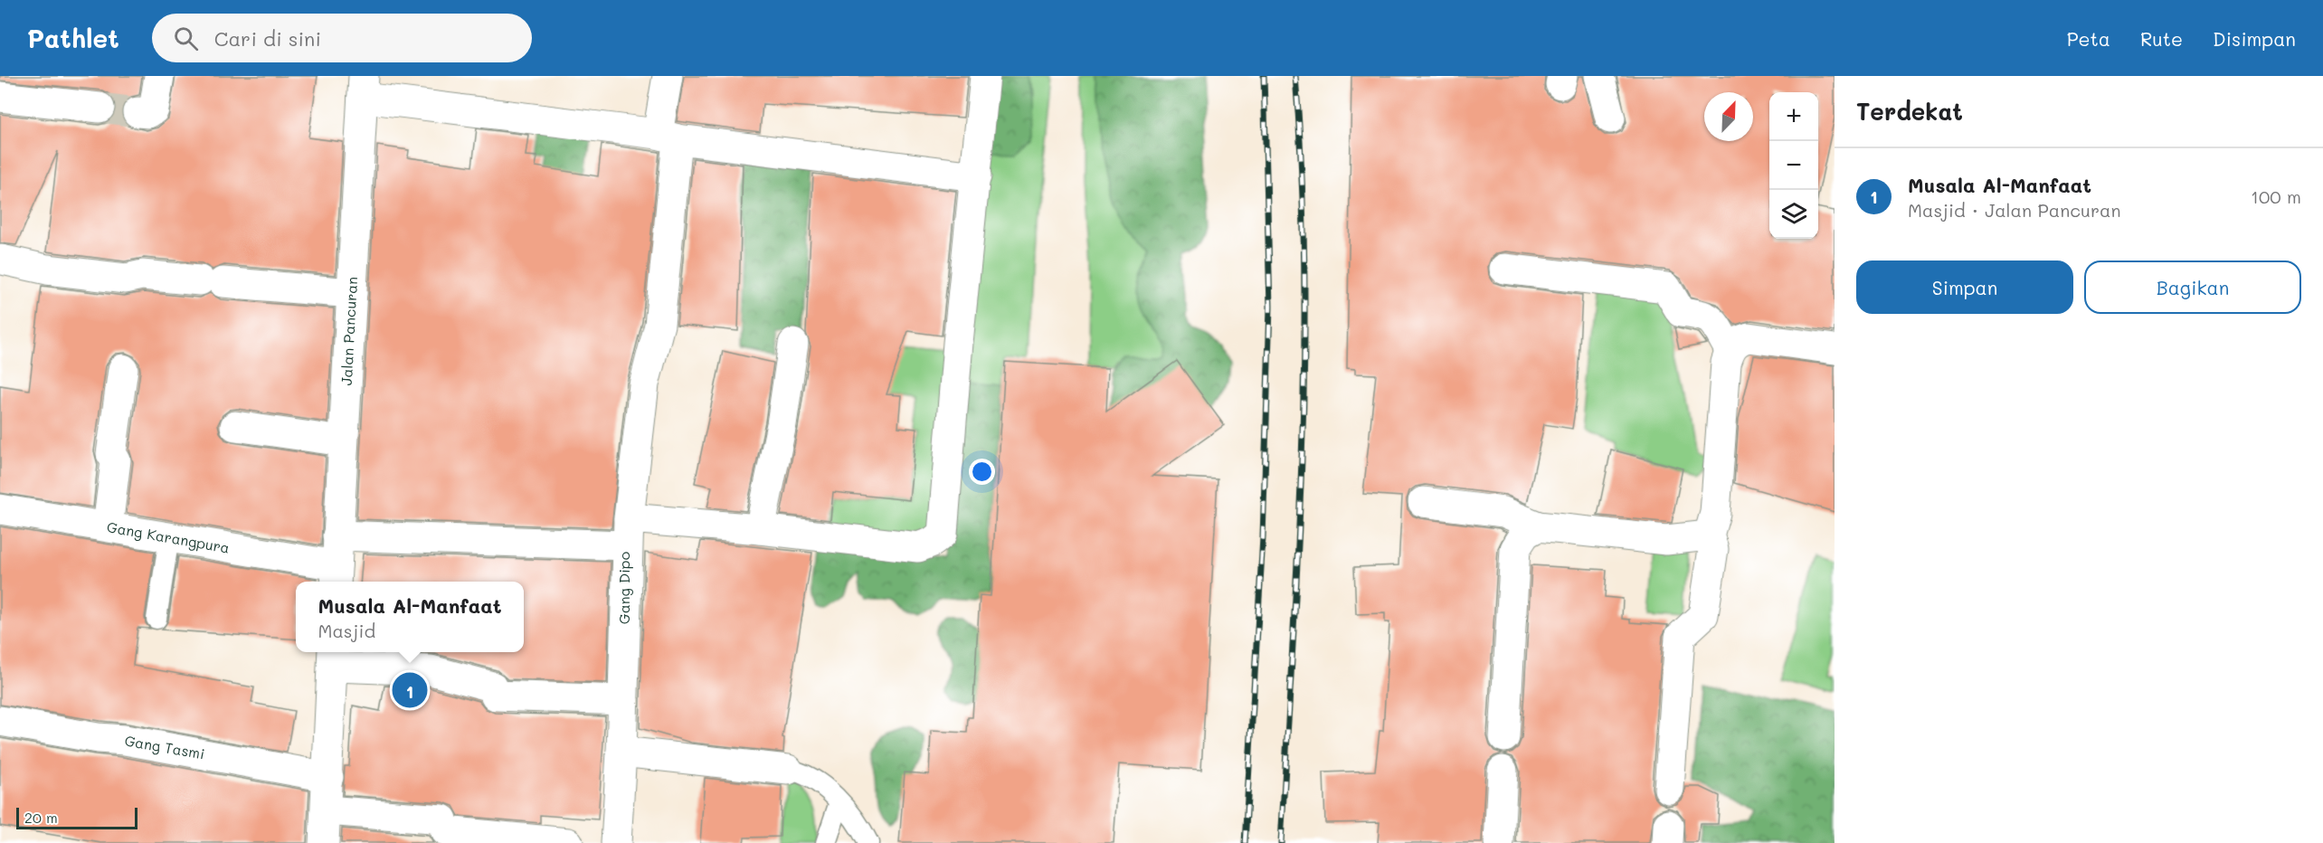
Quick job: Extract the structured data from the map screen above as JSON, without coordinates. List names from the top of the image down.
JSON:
{
  "streets": {
    "street": [
      "Jalan Pancuran",
      "Gang Karangpura",
      "Gang Dipo",
      "Gang Tasmi"
    ]
  },
  "crossings": [
    ["Jalan Pancuran", "Gang Karangpura"],
    ["Jalan Pancuran", "Gang Dipo"]
  ],
  "scale_bar": "20 m",
  "north": "top right",
  "page": {
    "header": "Pathlet",
    "search": "Cari di sini",
    "nav": ["Peta", "Rute", "Disimpan"],
    "heading": "Terdekat",
    "map_buttons": ["+", "−"],
    "list": [
      {
        "mark": "1",
        "name": "Musala Al-Manfaat",
        "note": "Masjid · Jalan Pancuran",
        "value": "100 m"
      }
    ],
    "buttons": ["Simpan", "Bagikan"],
    "popup": ["Musala Al-Manfaat", "Masjid"],
    "pins": "1",
    "scale": "20 m"
  }
}
